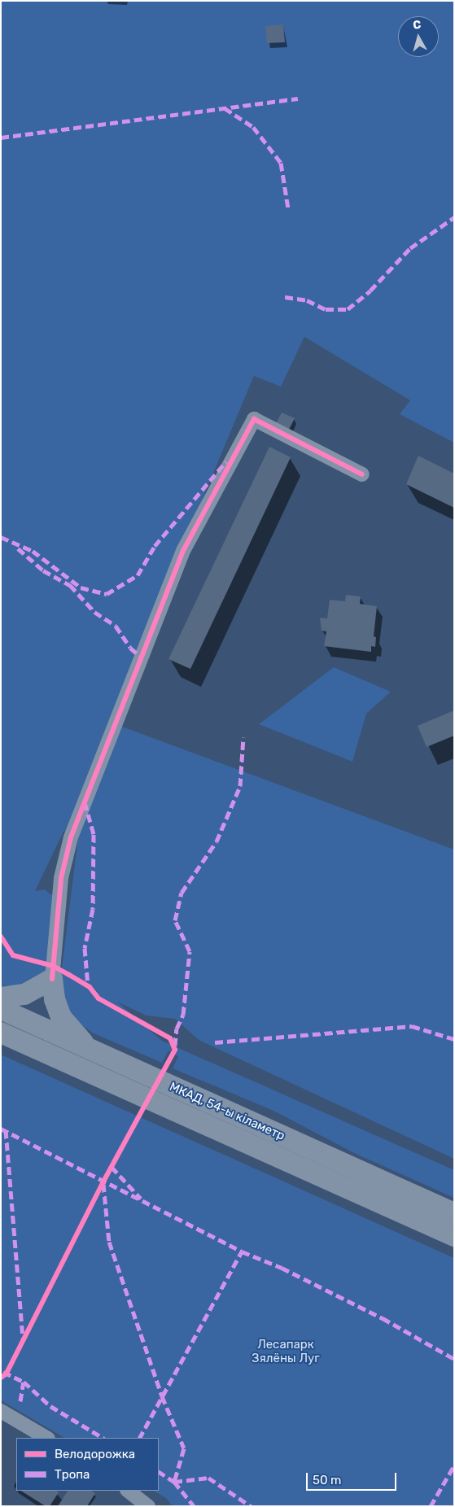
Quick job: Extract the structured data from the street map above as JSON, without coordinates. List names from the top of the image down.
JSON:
{
  "streets": {
    "highway": ["МКАД, 54-ы кіламетр"]
  },
  "parks": ["Лесапарк Зялёны Луг"],
  "legend": ["Велодорожка", "Тропа"],
  "scale_bar": "50 m",
  "north": "top"
}
